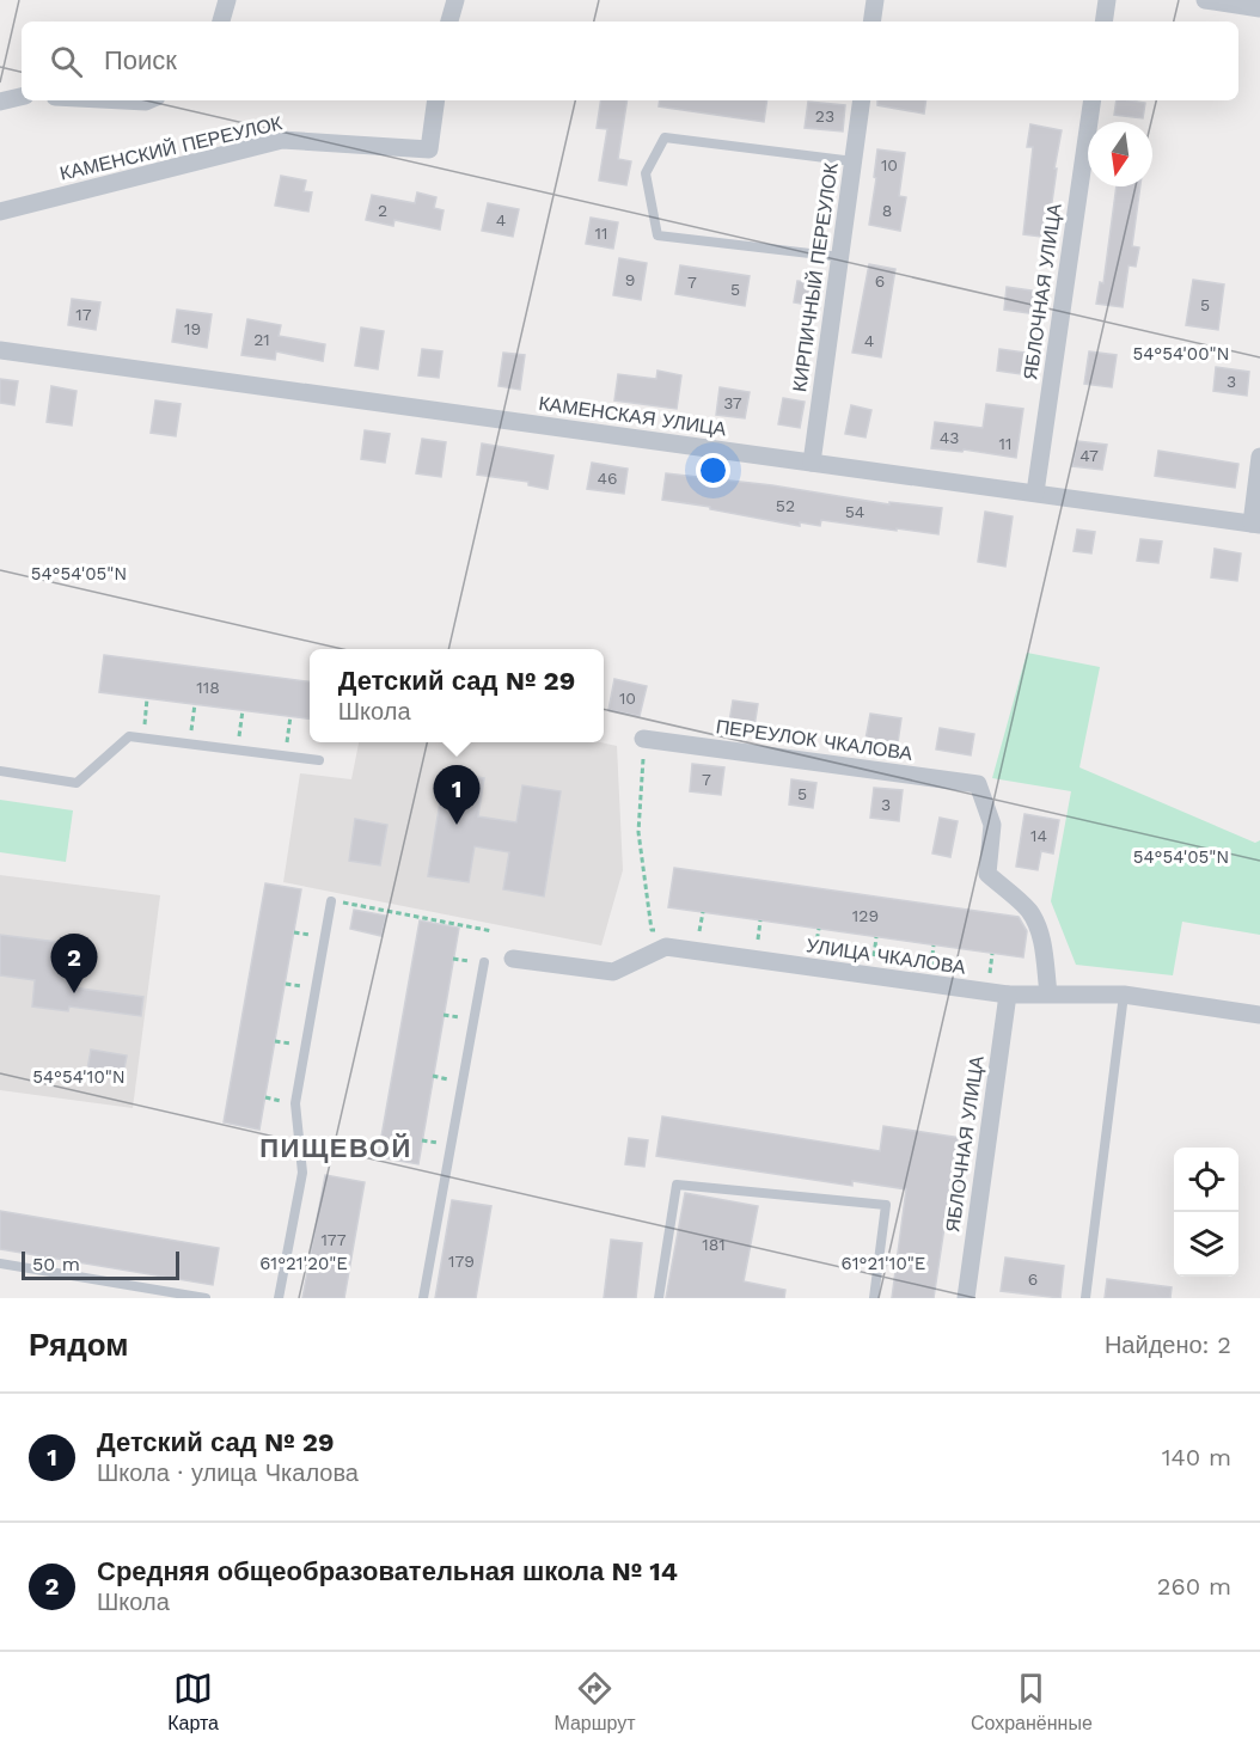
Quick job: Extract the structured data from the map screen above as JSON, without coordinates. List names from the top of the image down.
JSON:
{
  "streets": {
    "street": [
      "КАМЕНСКИЙ ПЕРЕУЛОК",
      "КИРПИЧНЫЙ ПЕРЕУЛОК",
      "ЯБЛОЧНАЯ УЛИЦА",
      "КАМЕНСКАЯ УЛИЦА",
      "ПЕРЕУЛОК ЧКАЛОВА",
      "УЛИЦА ЧКАЛОВА"
    ]
  },
  "crossings": [
    ["КИРПИЧНЫЙ ПЕРЕУЛОК", "КАМЕНСКАЯ УЛИЦА"],
    ["ЯБЛОЧНАЯ УЛИЦА", "КАМЕНСКАЯ УЛИЦА"],
    ["ЯБЛОЧНАЯ УЛИЦА", "УЛИЦА ЧКАЛОВА"],
    ["ПЕРЕУЛОК ЧКАЛОВА", "УЛИЦА ЧКАЛОВА"]
  ],
  "districts": ["ПИЩЕВОЙ"],
  "house_numbers": [
    "23",
    "10",
    "2",
    "8",
    "4",
    "11",
    "9",
    "6",
    "7",
    "5",
    "5",
    "17",
    "19",
    "21",
    "4",
    "3",
    "37",
    "43",
    "11",
    "47",
    "46",
    "52",
    "54",
    "118",
    "10",
    "7",
    "5",
    "3",
    "14",
    "129",
    "177",
    "181",
    "179",
    "6"
  ],
  "scale_bar": "50 m",
  "north": "bottom",
  "page": {
    "search": "Поиск",
    "popup": ["Детский сад № 29", "Школа"],
    "pins": ["1", "2"],
    "scale": "50 m",
    "heading": ["Рядом", "Найдено: 2"],
    "list": [
      {
        "mark": "1",
        "name": "Детский сад № 29",
        "note": "Школа · улица Чкалова",
        "value": "140 m"
      },
      {
        "mark": "2",
        "name": "Средняя общеобразовательная школа № 14",
        "note": "Школа",
        "value": "260 m"
      }
    ],
    "nav": ["Карта", "Маршрут", "Сохранённые"]
  },
  "coordinates": [
    "54°54'00\"N",
    "54°54'05\"N",
    "54°54'10\"N",
    "61°21'20\"E",
    "61°21'10\"E"
  ]
}
